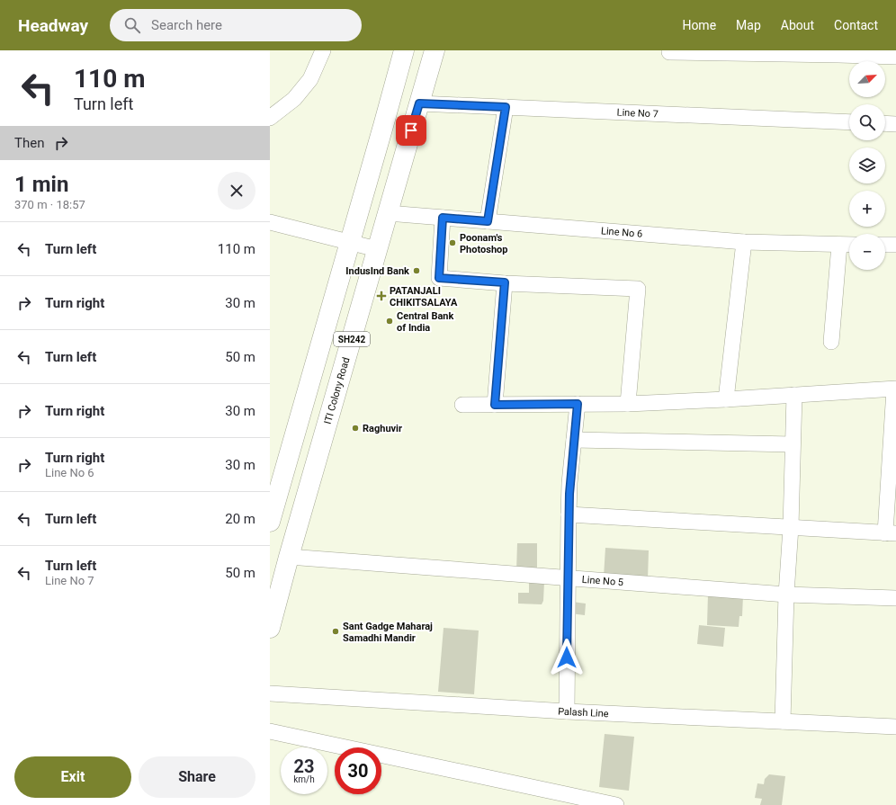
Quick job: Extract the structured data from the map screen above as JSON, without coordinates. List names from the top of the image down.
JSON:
{
  "streets": {
    "main road": ["SH242", "ITI Colony Road"],
    "street": [
      "Line No 7",
      "Line No 6",
      "Line No 5",
      "Palash Line"
    ]
  },
  "crossings": [
    ["Line No 7", "ITI Colony Road"],
    ["Line No 6", "ITI Colony Road"],
    ["ITI Colony Road", "Line No 5"]
  ],
  "places": {
    "other": [
      "Poonam's Photoshop",
      "IndusInd Bank",
      "Central Bank of India",
      "Raghuvir",
      "Sant Gadge Maharaj Samadhi Mandir"
    ],
    "health": ["PATANJALI CHIKITSALAYA"]
  },
  "north": "top right",
  "page": {
    "header": "Headway",
    "search": "Search here",
    "nav": [
      "Home",
      "Map",
      "About",
      "Contact"
    ],
    "turn": ["110 m", "Turn left"],
    "map_buttons": ["+", "−"],
    "then": "Then",
    "heading": ["1 min", "370 m · 18:57"],
    "list": [
      {
        "name": "Turn left",
        "value": "110 m"
      },
      {
        "name": "Turn right",
        "value": "30 m"
      },
      {
        "name": "Turn left",
        "value": "50 m"
      },
      {
        "name": "Turn right",
        "value": "30 m"
      },
      {
        "name": "Turn right",
        "note": "Line No 6",
        "value": "30 m"
      },
      {
        "name": "Turn left",
        "value": "20 m"
      },
      {
        "name": "Turn left",
        "note": "Line No 7",
        "value": "50 m"
      }
    ],
    "speed": "23 km/h",
    "limit": "30",
    "buttons": ["Exit", "Share"]
  }
}
